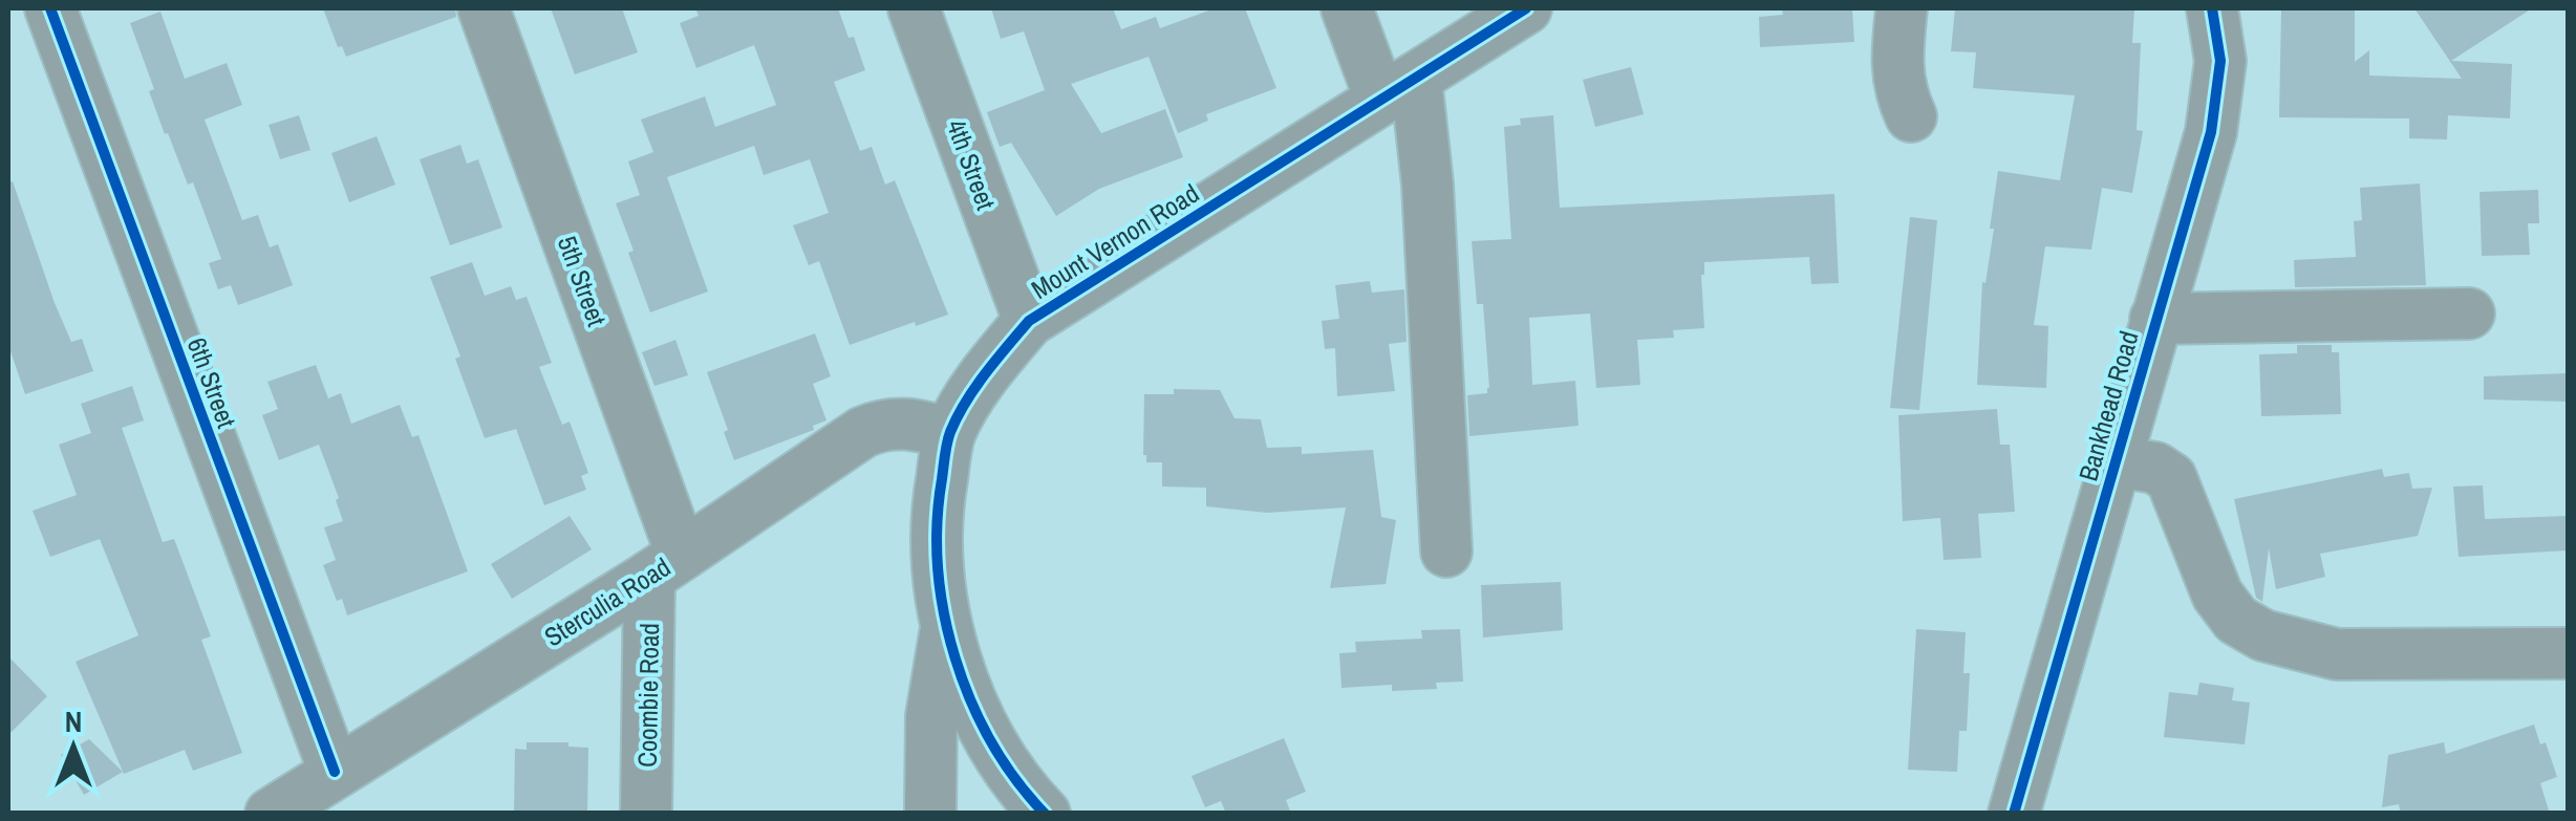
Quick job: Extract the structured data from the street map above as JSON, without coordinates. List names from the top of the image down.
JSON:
{
  "streets": {
    "street": [
      "4th Street",
      "Mount Vernon Road",
      "5th Street",
      "6th Street",
      "Bankhead Road",
      "Sterculia Road",
      "Coombie Road"
    ]
  },
  "crossings": [
    ["4th Street", "Mount Vernon Road"],
    ["Mount Vernon Road", "Sterculia Road"],
    ["5th Street", "Sterculia Road"],
    ["5th Street", "Coombie Road"],
    ["6th Street", "Sterculia Road"],
    ["Sterculia Road", "Coombie Road"]
  ],
  "north": "top"
}
